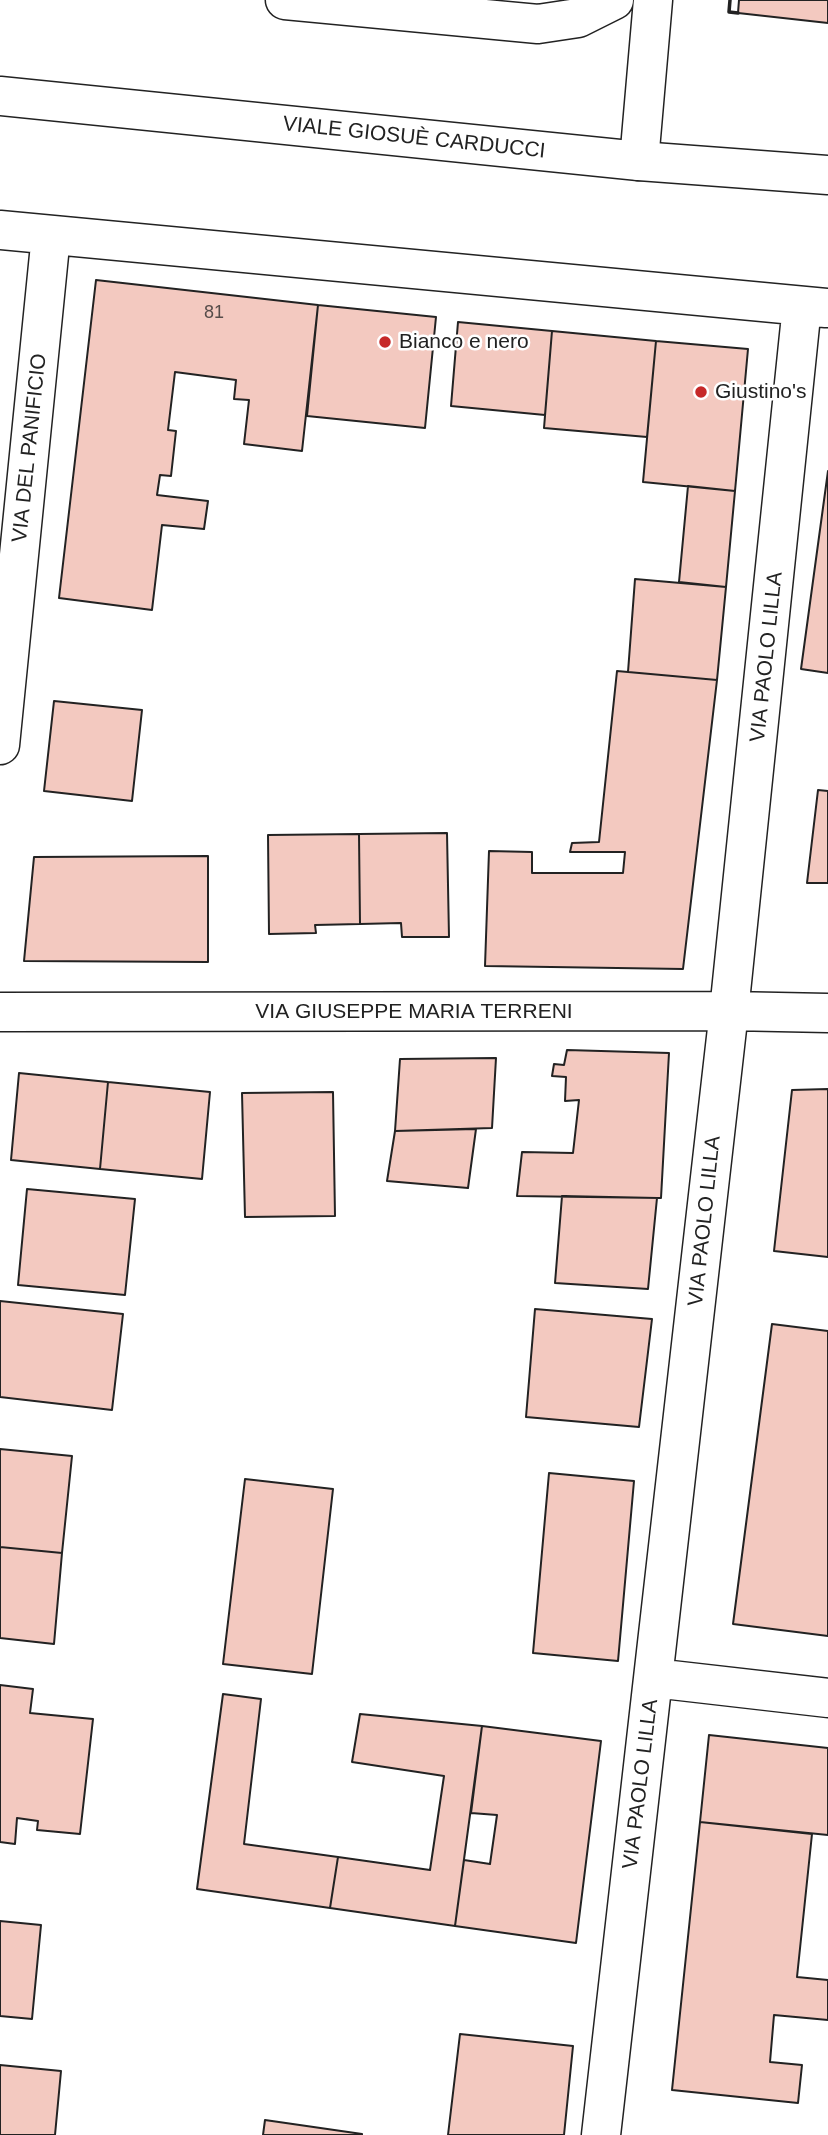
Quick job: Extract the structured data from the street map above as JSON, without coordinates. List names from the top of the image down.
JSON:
{
  "streets": {
    "street": [
      "VIALE GIOSUÈ CARDUCCI",
      "VIA DEL PANIFICIO",
      "VIA PAOLO LILLA",
      "VIA GIUSEPPE MARIA TERRENI"
    ]
  },
  "crossings": [
    ["VIA PAOLO LILLA", "VIA GIUSEPPE MARIA TERRENI"]
  ],
  "places": ["Bianco e nero", "Giustino's"],
  "house_numbers": ["81"]
}
